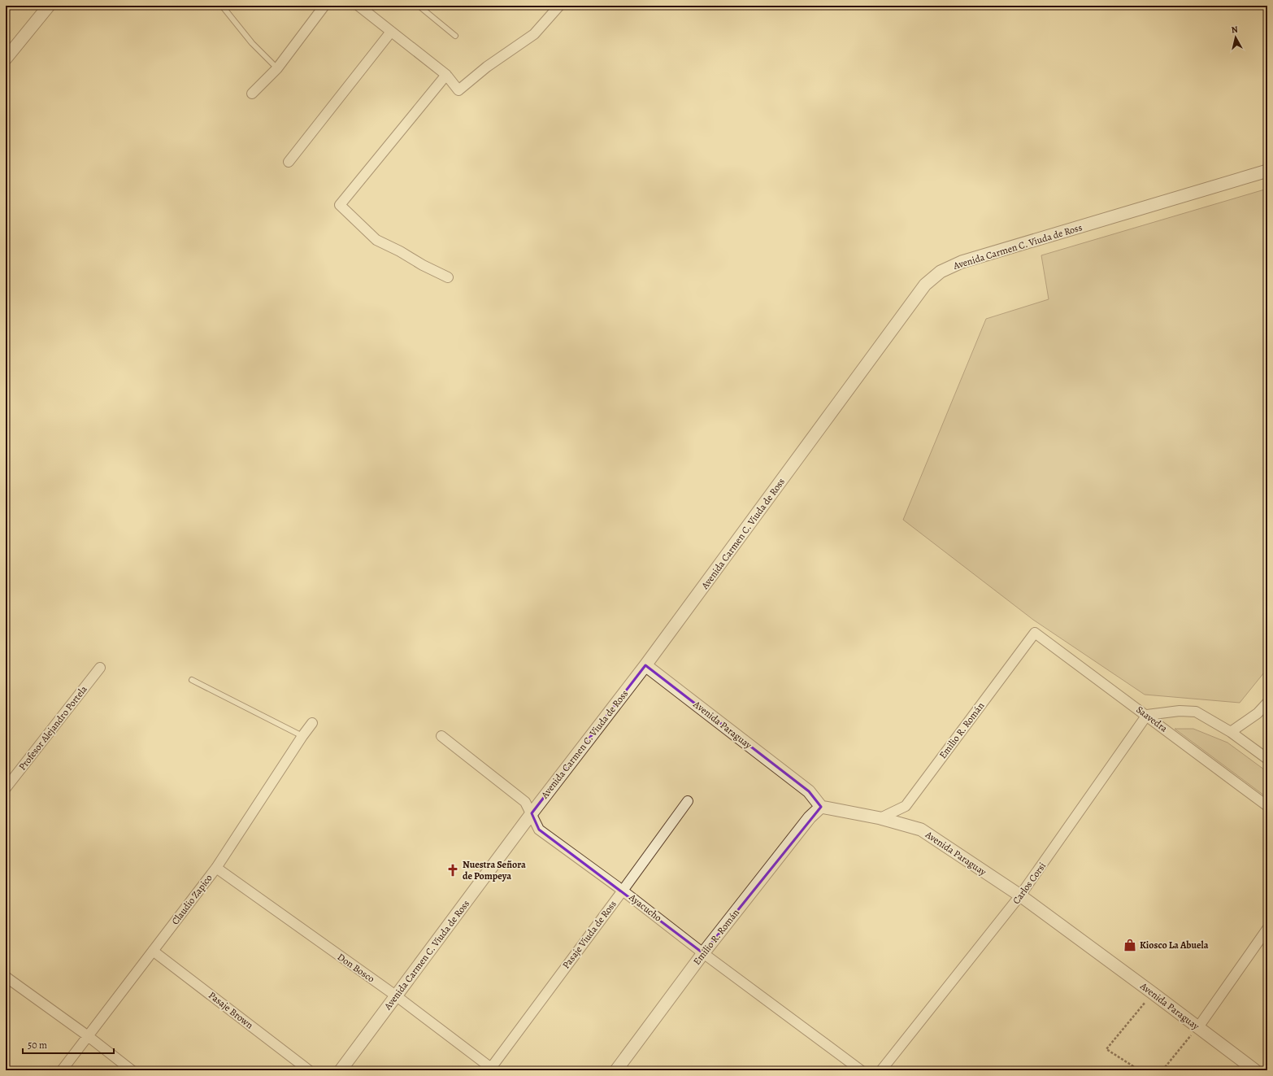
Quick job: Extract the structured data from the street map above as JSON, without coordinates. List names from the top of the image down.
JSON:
{
  "streets": {
    "street": [
      "Avenida Carmen C. Viuda de Ross",
      "Saavedra",
      "Avenida Paraguay",
      "Profesor Alejandro Portela",
      "Emilio R. Román",
      "Carlos Corsi",
      "Claudio Zapico",
      "Ayacucho",
      "Pasaje Viuda de Ross",
      "Don Bosco",
      "Pasaje Brown"
    ]
  },
  "crossings": [
    ["Avenida Carmen C. Viuda de Ross", "Avenida Paraguay"],
    ["Avenida Carmen C. Viuda de Ross", "Ayacucho"],
    ["Avenida Carmen C. Viuda de Ross", "Don Bosco"],
    ["Saavedra", "Emilio R. Román"],
    ["Saavedra", "Carlos Corsi"],
    ["Avenida Paraguay", "Emilio R. Román"],
    ["Avenida Paraguay", "Carlos Corsi"],
    ["Emilio R. Román", "Ayacucho"],
    ["Claudio Zapico", "Don Bosco"],
    ["Claudio Zapico", "Pasaje Brown"],
    ["Ayacucho", "Pasaje Viuda de Ross"],
    ["Pasaje Viuda de Ross", "Don Bosco"]
  ],
  "places": {
    "church": ["Nuestra Señora de Pompeya"],
    "shop": ["Kiosco La Abuela"]
  },
  "scale_bar": "50 m",
  "north": "top"
}
